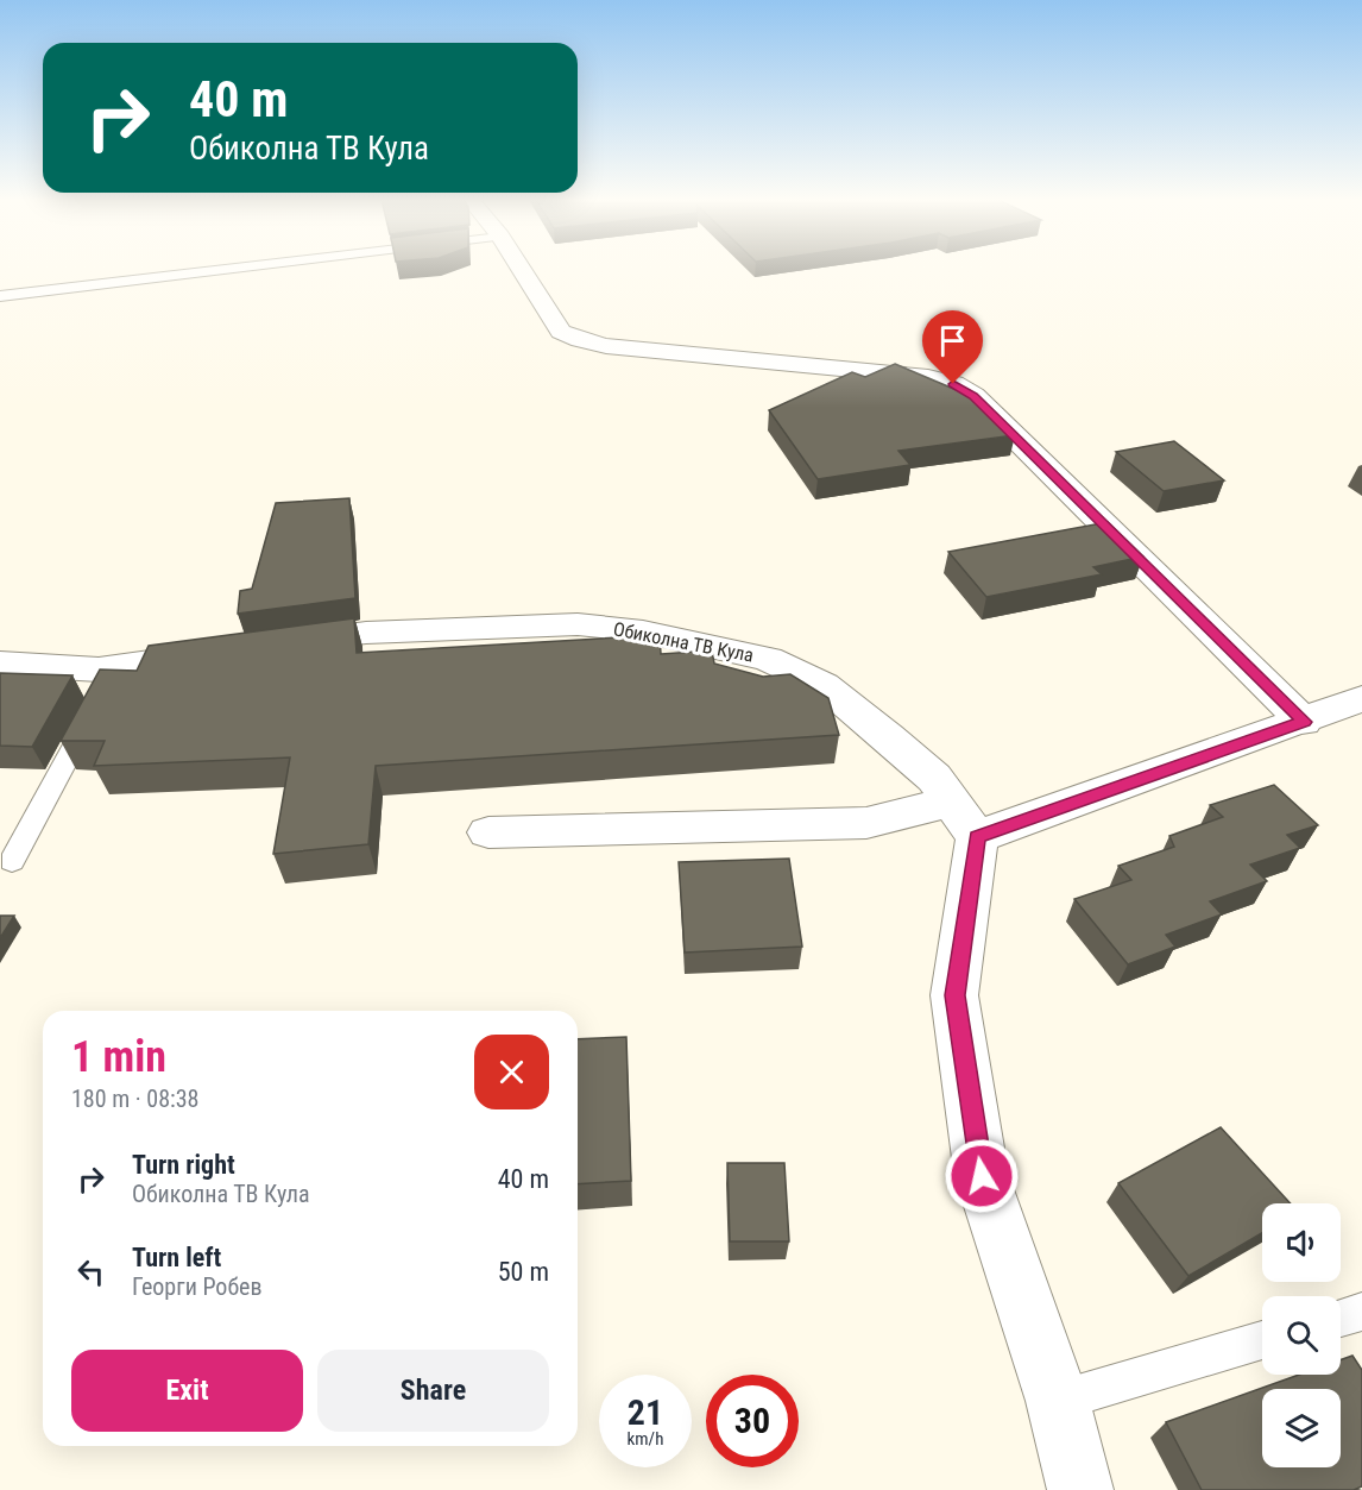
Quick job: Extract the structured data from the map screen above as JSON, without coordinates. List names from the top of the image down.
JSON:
{
  "streets": {
    "street": ["Обиколна ТВ Кула"]
  },
  "page": {
    "turn": ["40 m", "Обиколна ТВ Кула"],
    "heading": ["1 min", "180 m · 08:38"],
    "list": [
      {
        "name": "Turn right",
        "note": "Обиколна ТВ Кула",
        "value": "40 m"
      },
      {
        "name": "Turn left",
        "note": "Георги Робев",
        "value": "50 m"
      }
    ],
    "buttons": ["Exit", "Share"],
    "speed": "21 km/h",
    "limit": "30"
  }
}
